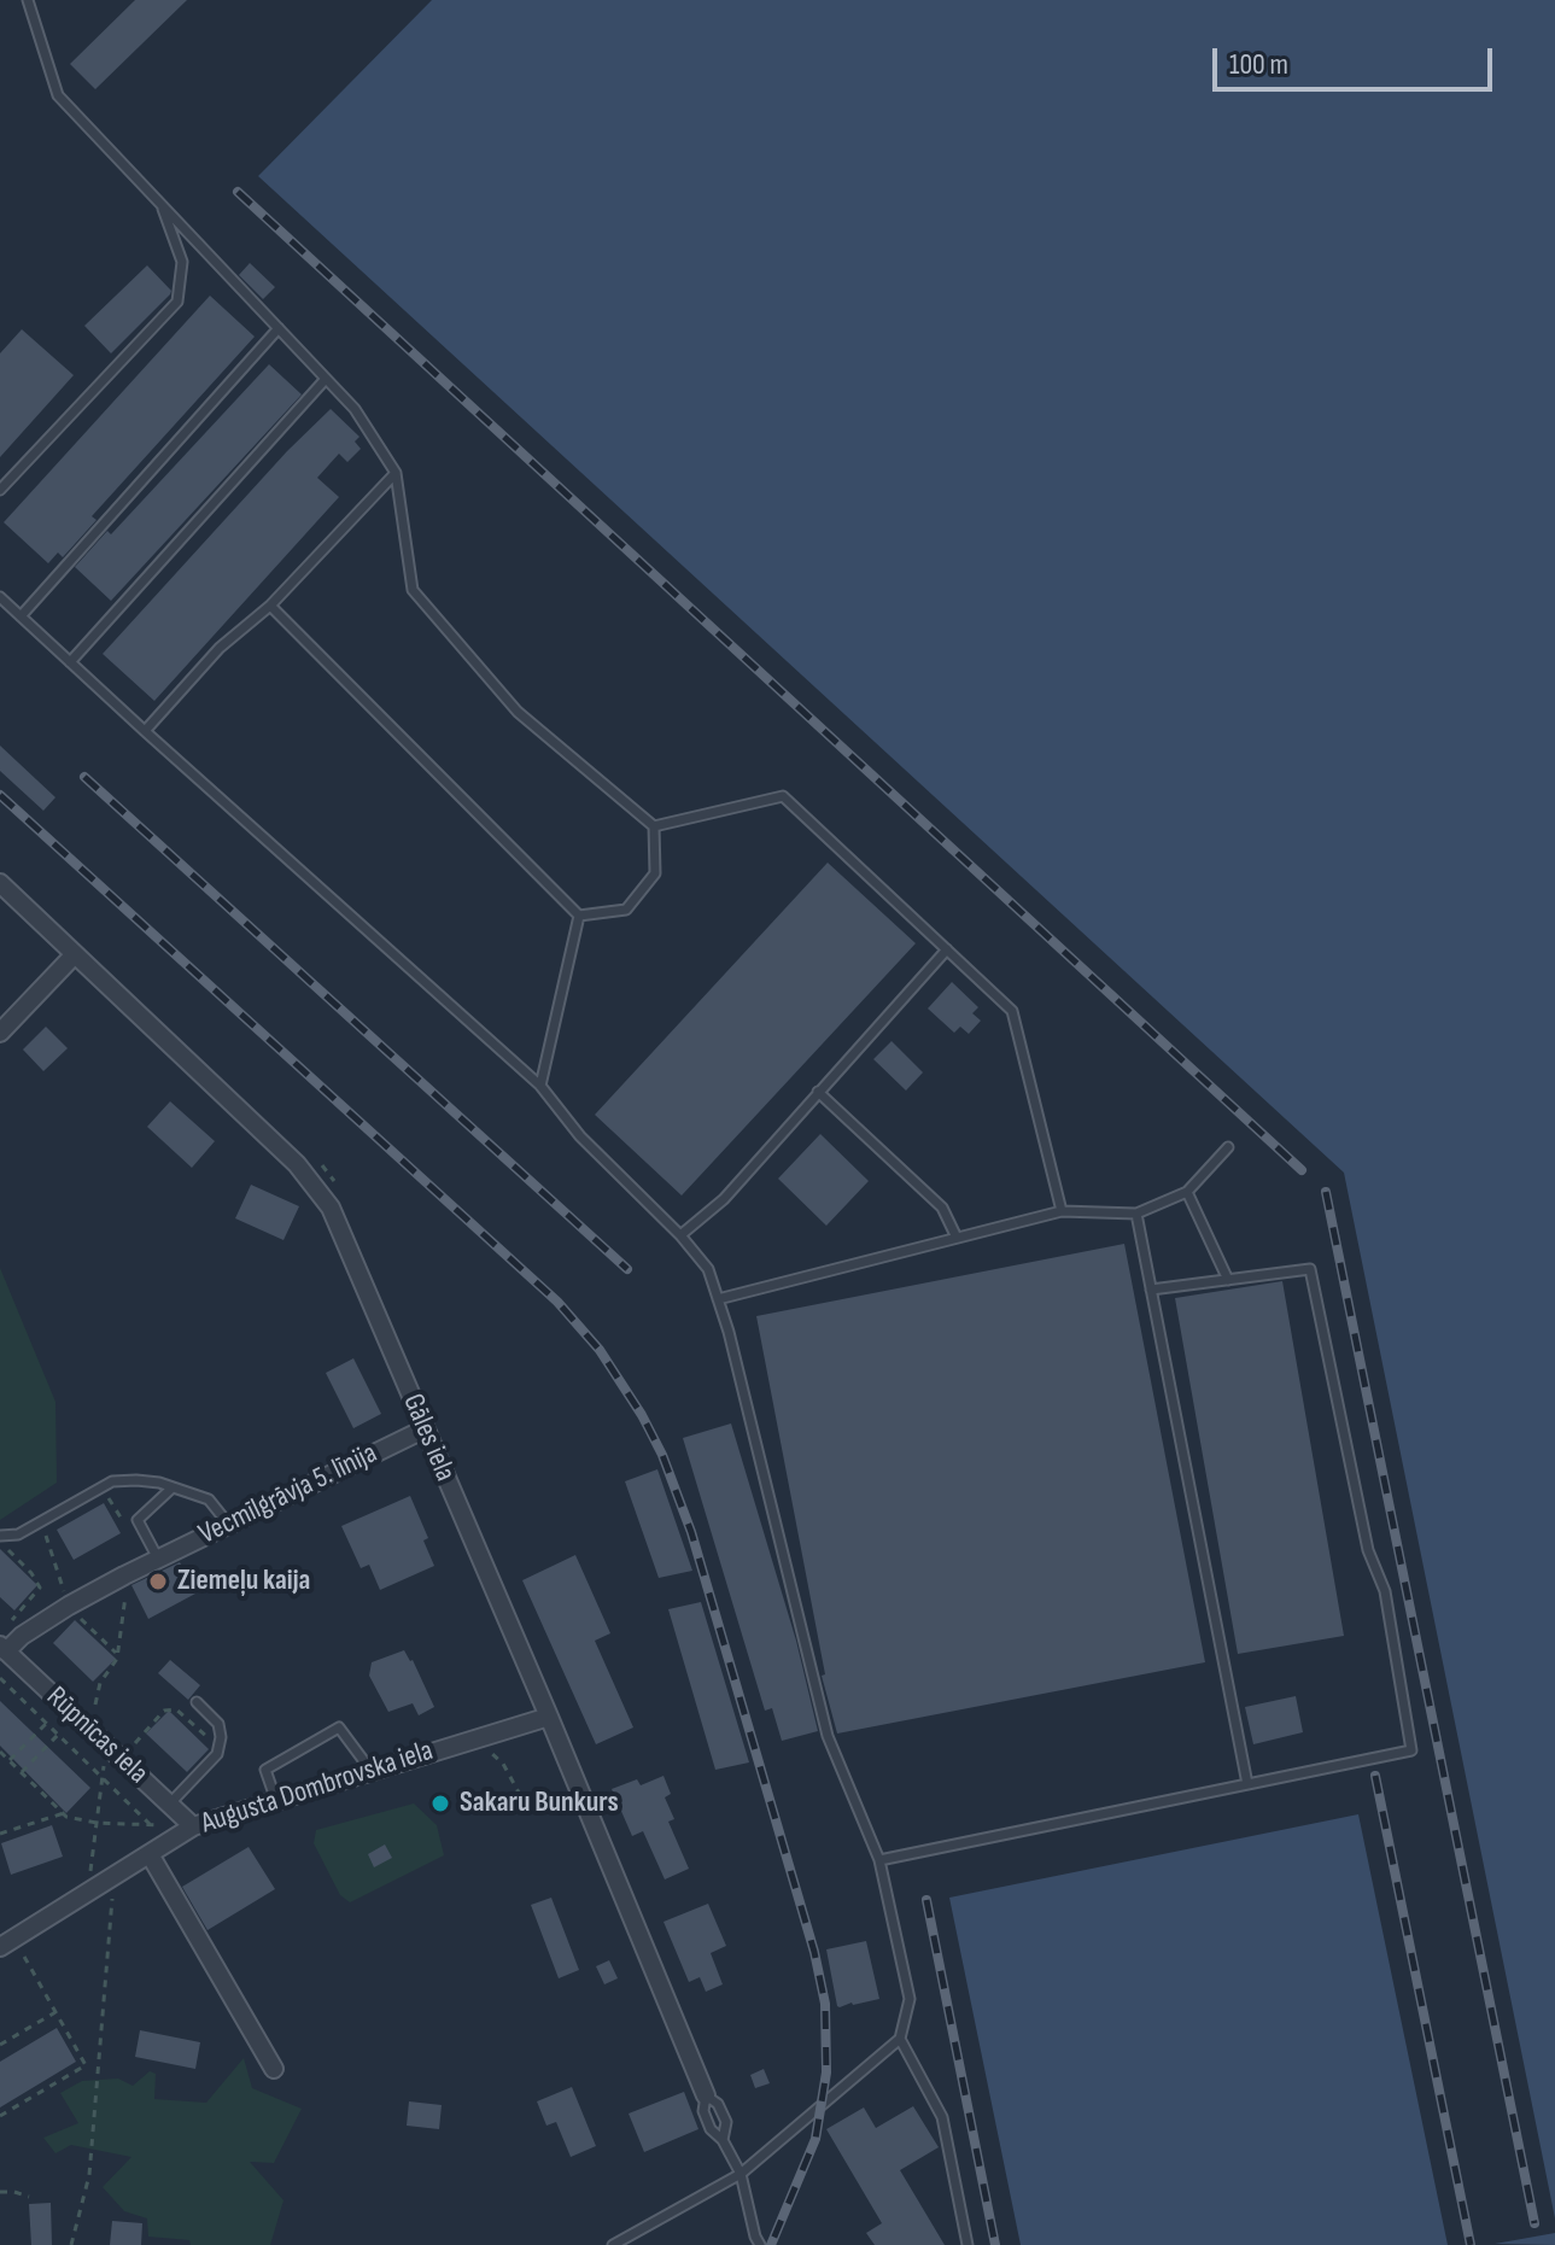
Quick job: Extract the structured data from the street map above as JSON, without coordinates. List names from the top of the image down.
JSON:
{
  "streets": {
    "street": [
      "Gāles iela",
      "Vecmīlgrāvja 5. līnija",
      "Rūpnīcas iela",
      "Augusta Dombrovska iela"
    ]
  },
  "crossings": [
    ["Gāles iela", "Vecmīlgrāvja 5. līnija"],
    ["Gāles iela", "Augusta Dombrovska iela"],
    ["Vecmīlgrāvja 5. līnija", "Rūpnīcas iela"],
    ["Rūpnīcas iela", "Augusta Dombrovska iela"]
  ],
  "places": ["Ziemeļu kaija", "Sakaru Bunkurs"],
  "scale_bar": "100 m"
}
